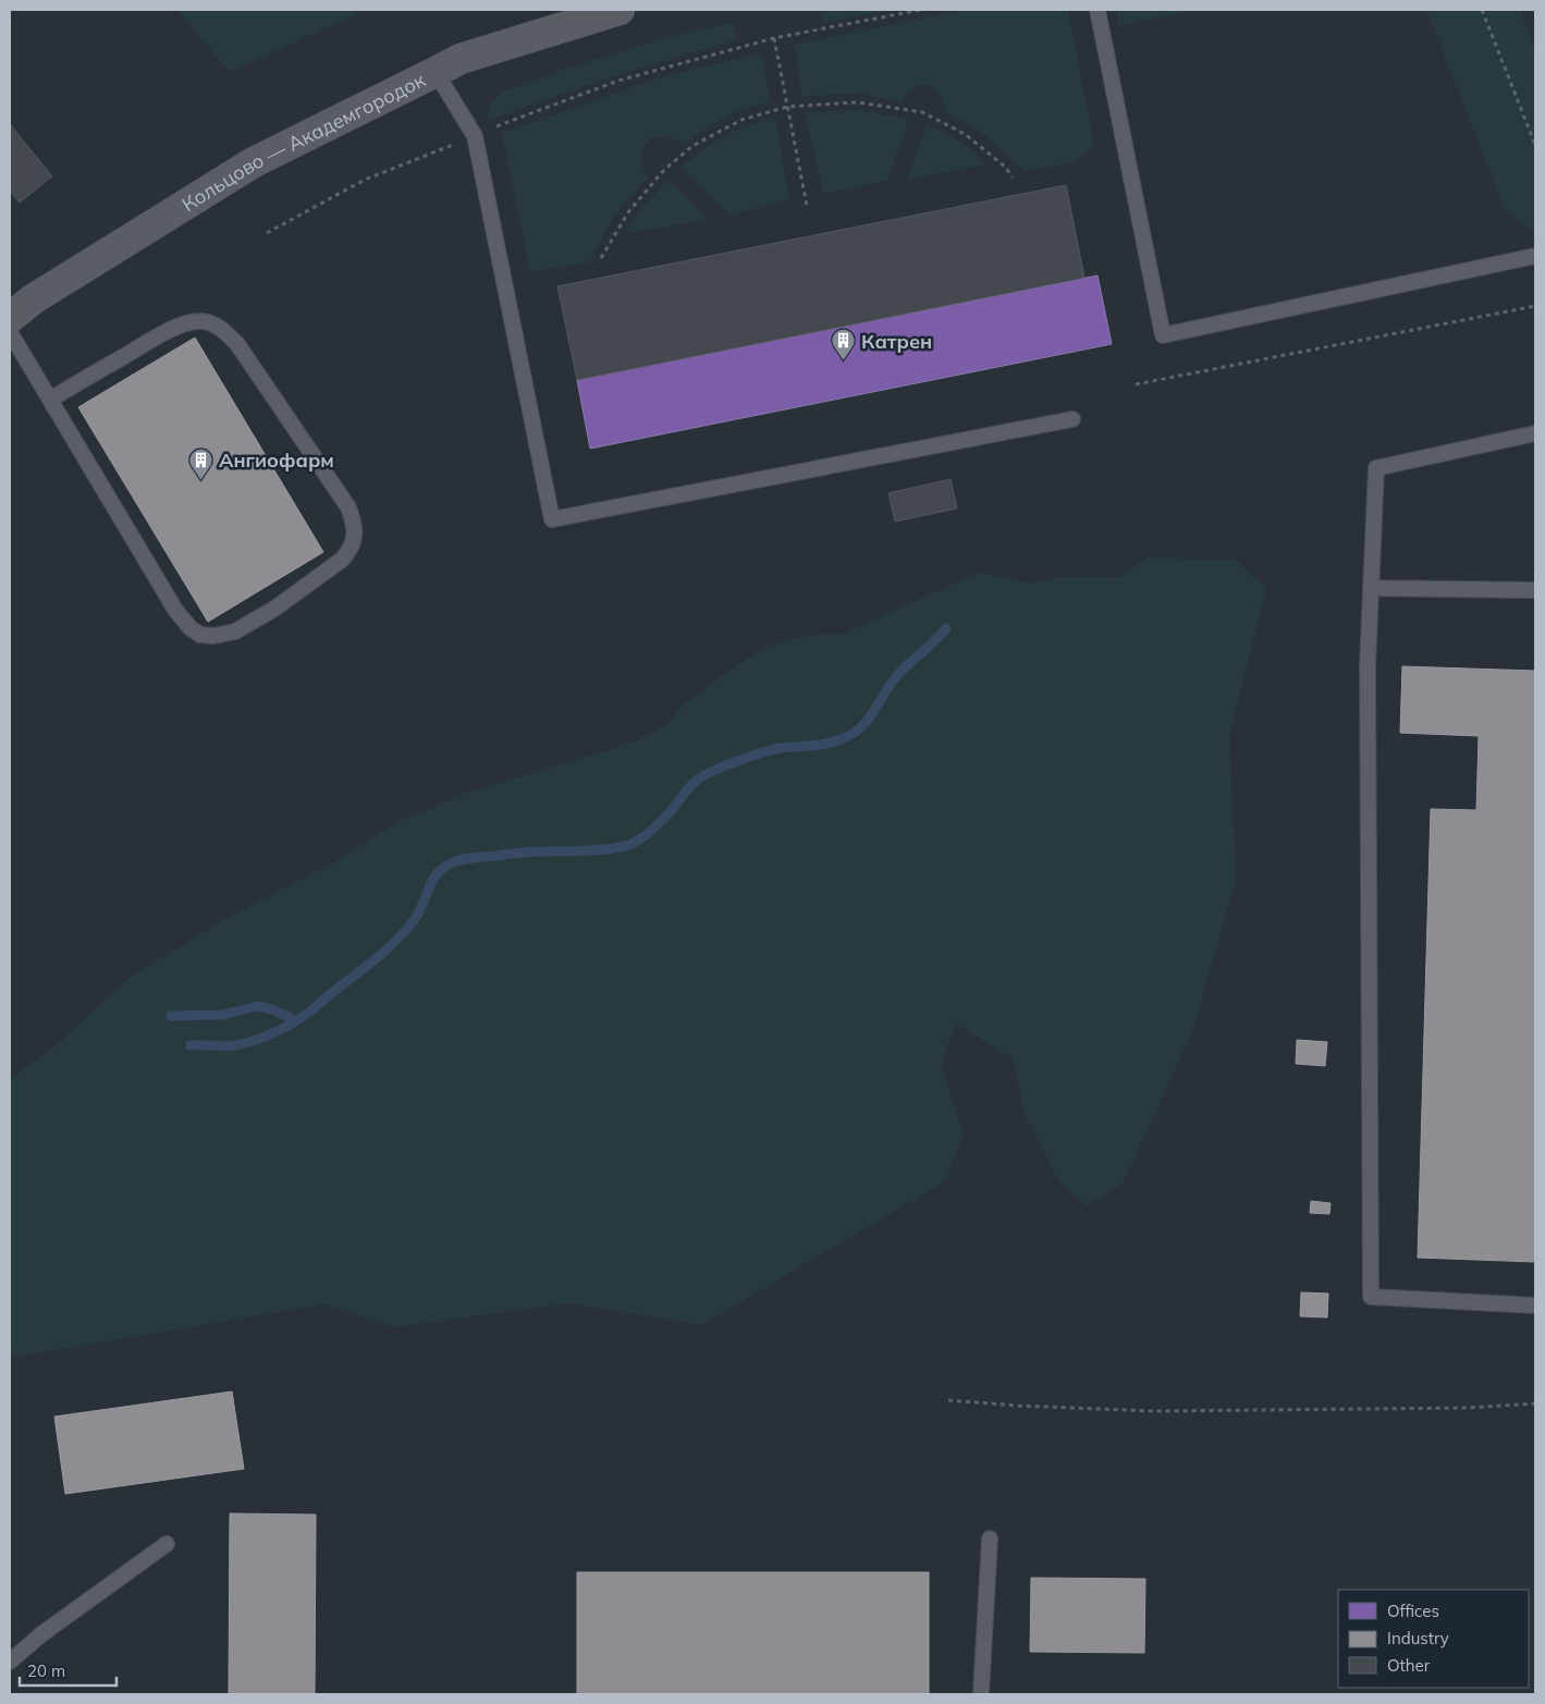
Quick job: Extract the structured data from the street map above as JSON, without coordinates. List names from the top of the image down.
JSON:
{
  "streets": {
    "main road": ["Кольцово — Академгородок"]
  },
  "places": {
    "building": ["Катрен", "Ангиофарм"]
  },
  "legend": ["Offices", "Industry", "Other"],
  "scale_bar": "20 m"
}
